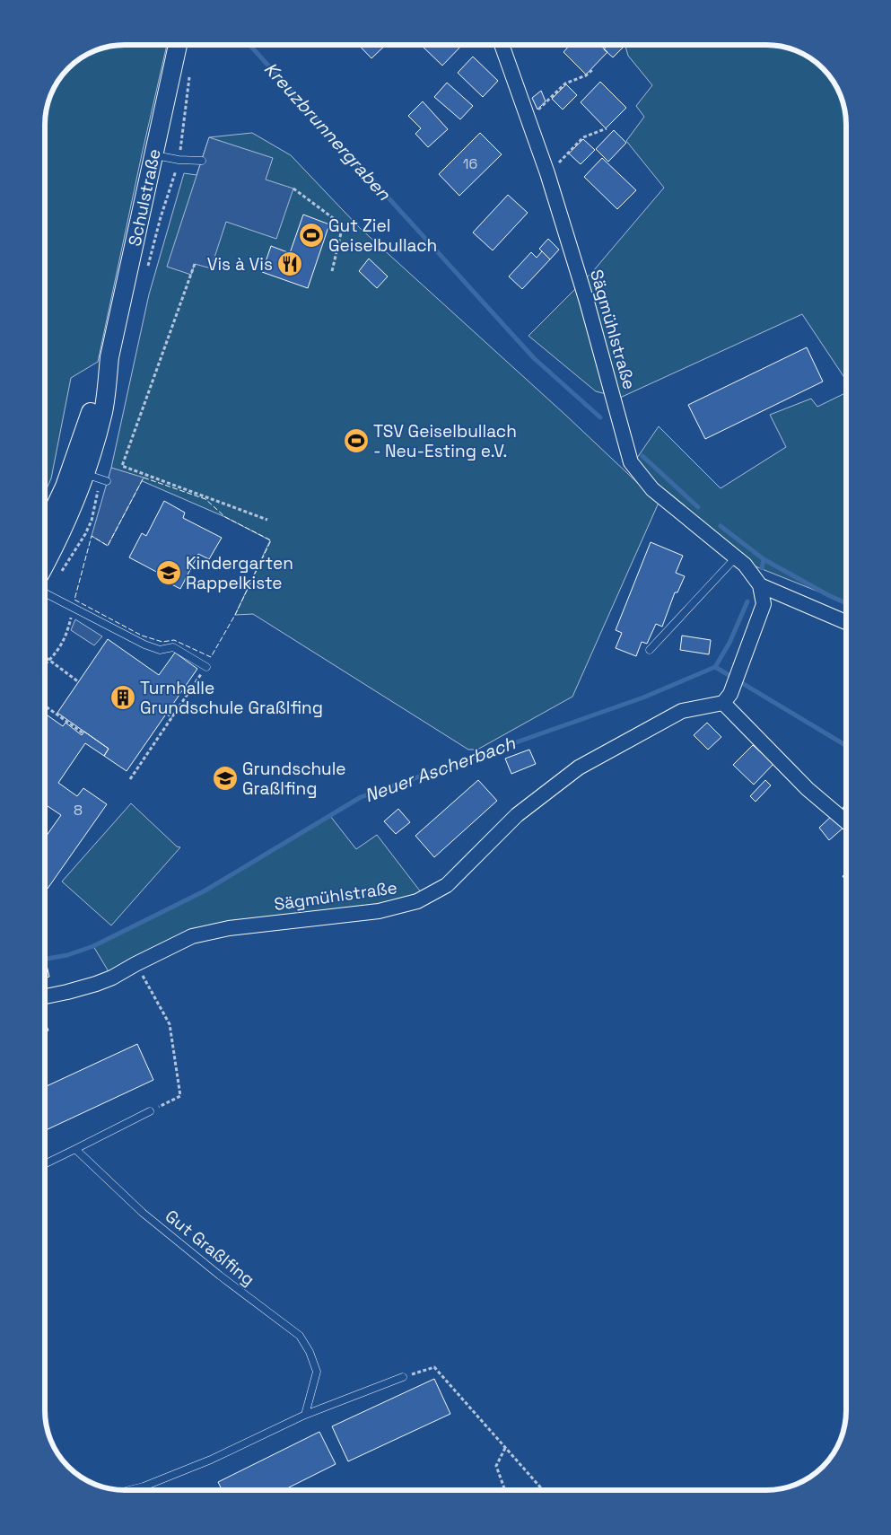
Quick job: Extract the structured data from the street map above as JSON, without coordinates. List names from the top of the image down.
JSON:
{
  "streets": {
    "street": ["Schulstraße", "Sägmühlstraße"],
    "lane": ["Gut Graßlfing"]
  },
  "water": ["Kreuzbrunnergraben", "Neuer Ascherbach"],
  "places": {
    "sports": ["Gut Ziel Geiselbullach", "TSV Geiselbullach - Neu-Esting e.V."],
    "restaurant": ["Vis à Vis"],
    "school or university": ["Kindergarten Rappelkiste", "Grundschule Graßlfing"],
    "building": ["Turnhalle Grundschule Graßlfing"]
  },
  "house_numbers": ["16", "8"]
}
